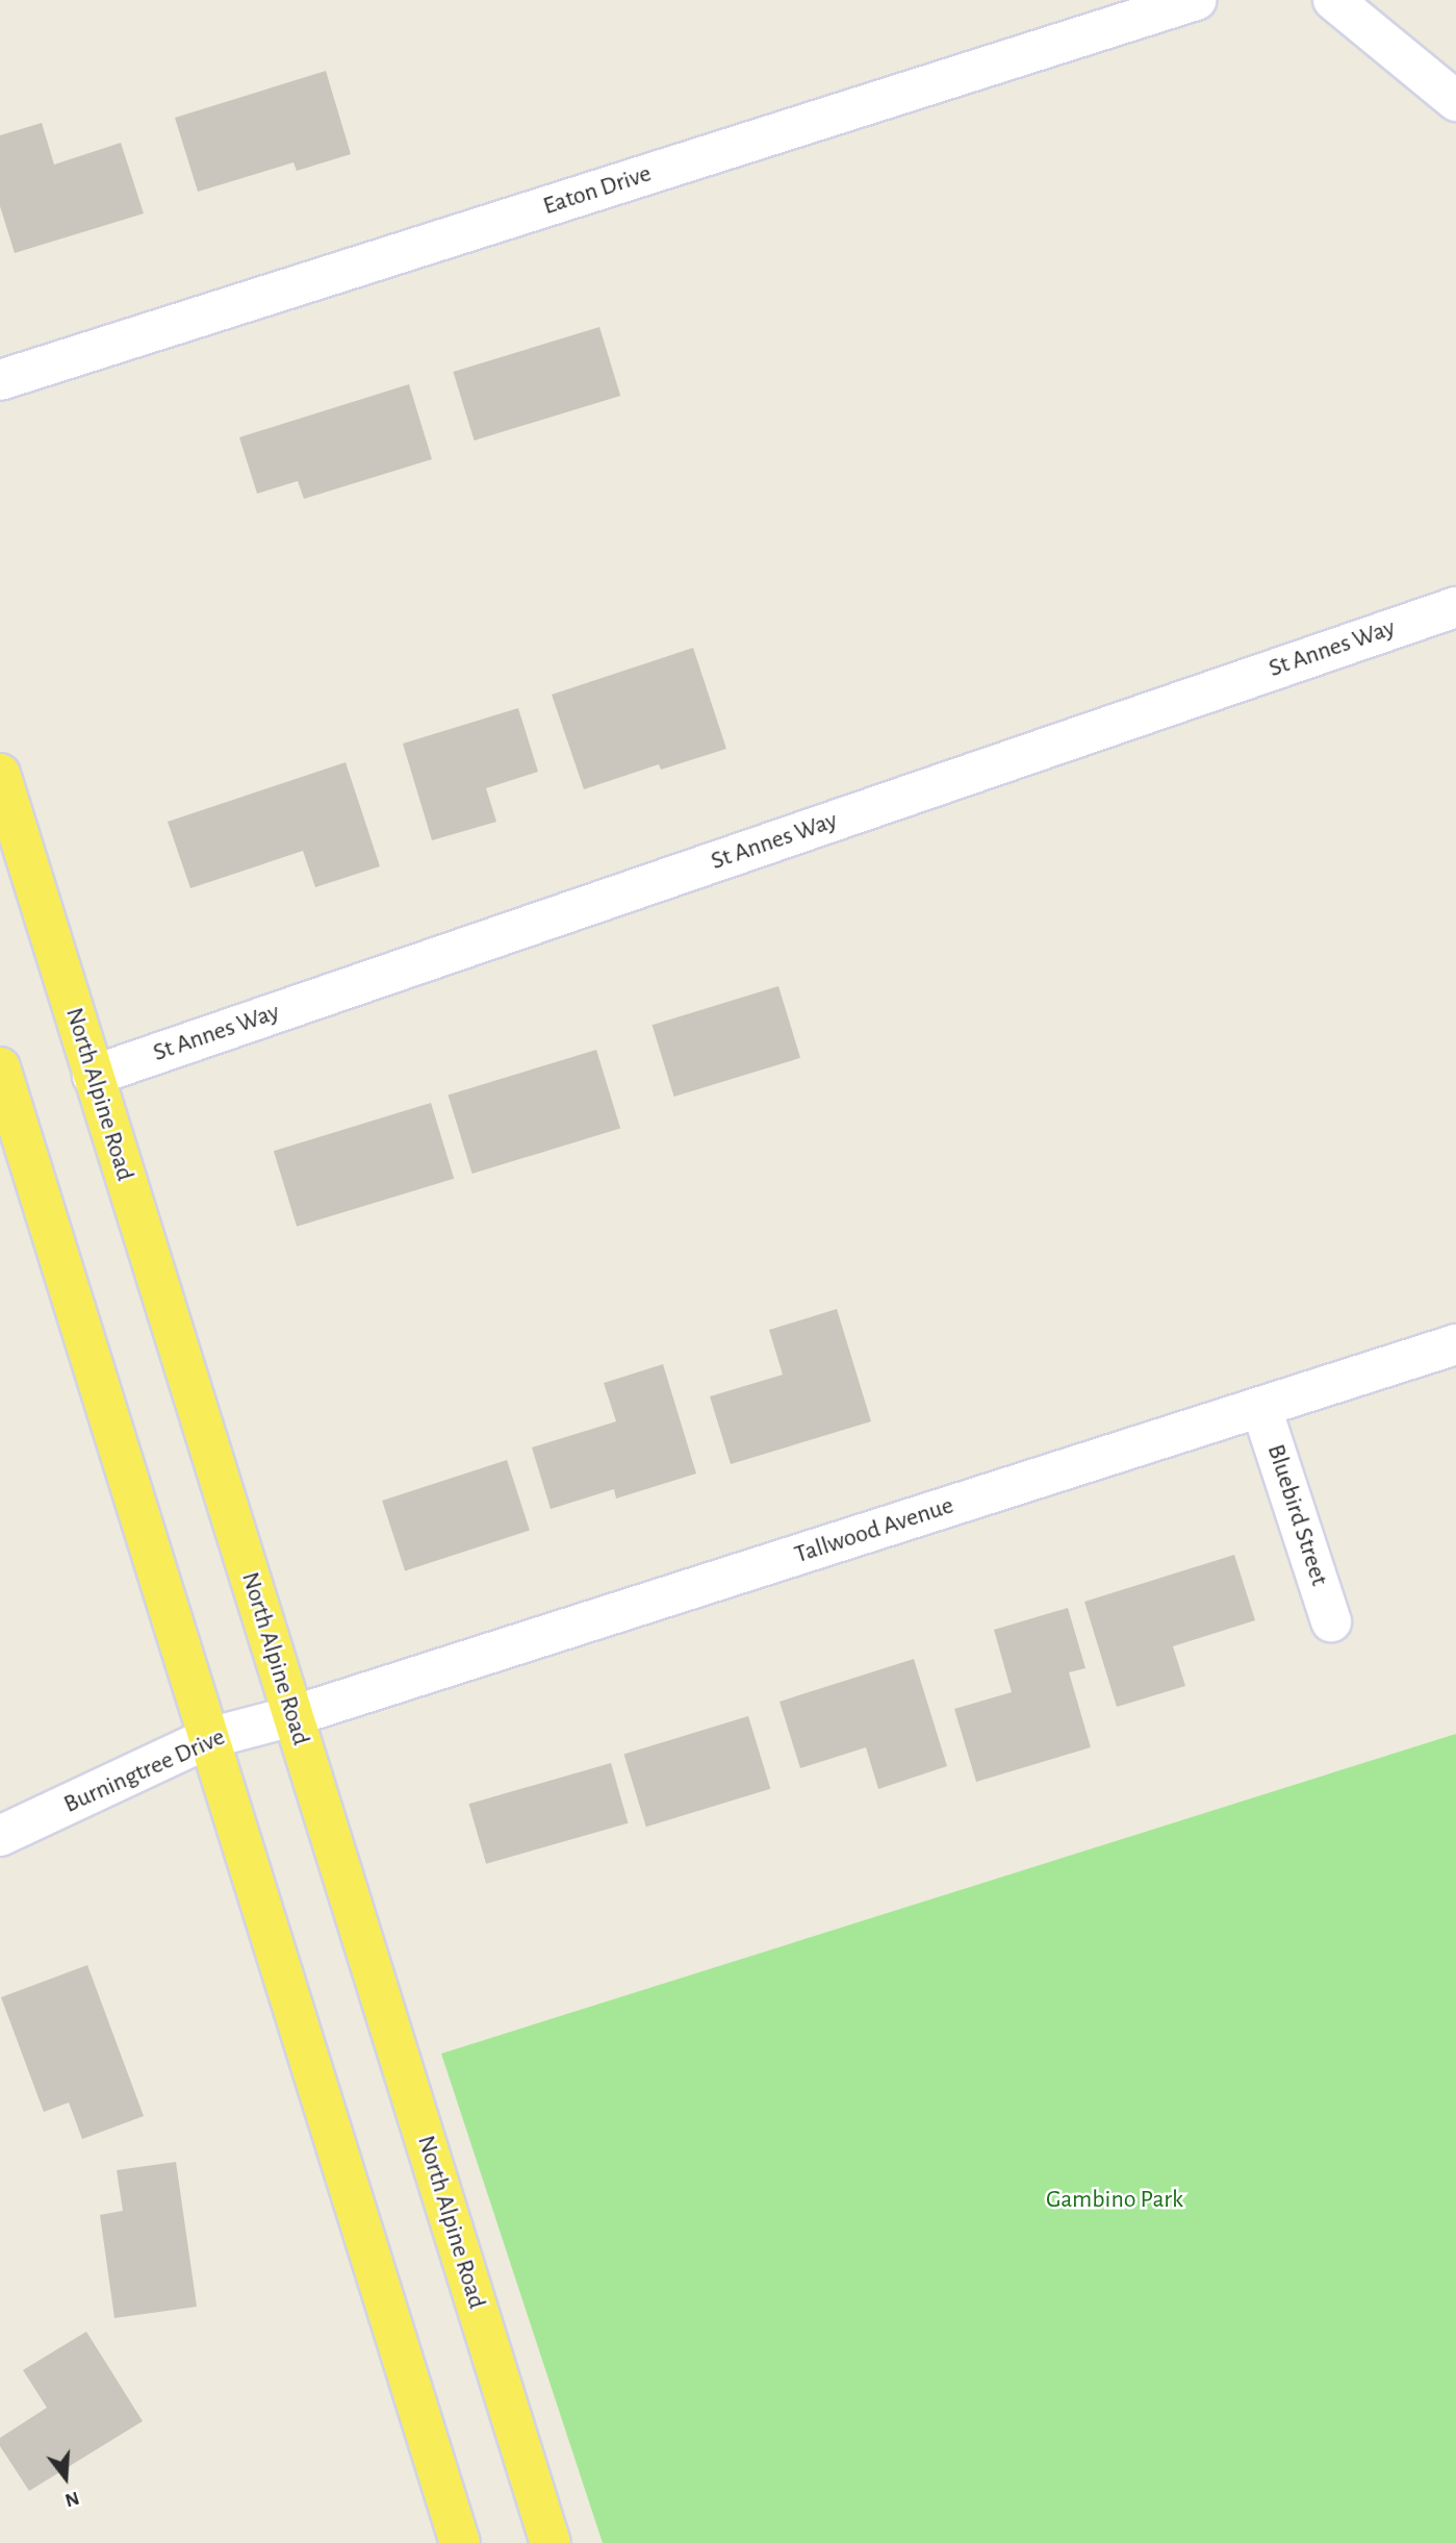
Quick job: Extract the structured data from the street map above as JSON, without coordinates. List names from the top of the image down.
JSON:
{
  "streets": {
    "main road": ["North Alpine Road"],
    "street": [
      "Eaton Drive",
      "St Annes Way",
      "Bluebird Street",
      "Tallwood Avenue",
      "Burningtree Drive"
    ]
  },
  "crossings": [
    ["St Annes Way", "North Alpine Road"],
    ["North Alpine Road", "Tallwood Avenue"],
    ["North Alpine Road", "Burningtree Drive"],
    ["Bluebird Street", "Tallwood Avenue"],
    ["Tallwood Avenue", "Burningtree Drive"]
  ],
  "parks": ["Gambino Park"],
  "north": "bottom"
}
